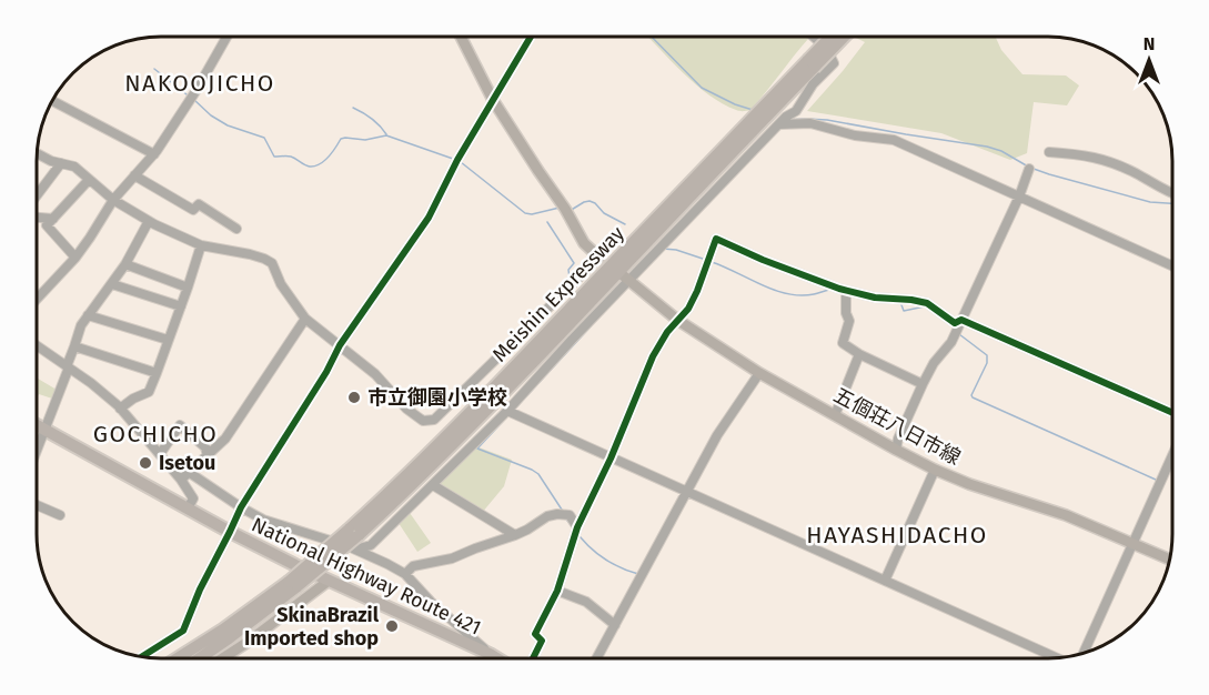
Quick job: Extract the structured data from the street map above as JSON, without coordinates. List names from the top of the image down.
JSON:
{
  "streets": {
    "highway": ["Meishin Expressway", "National Highway Route 421"],
    "main road": ["五個荘八日市線"]
  },
  "districts": ["NAKOOJICHO", "GOCHICHO", "HAYASHIDACHO"],
  "places": ["市立御園小学校", "Isetou", "SkinaBrazil Imported shop"],
  "north": "top"
}
